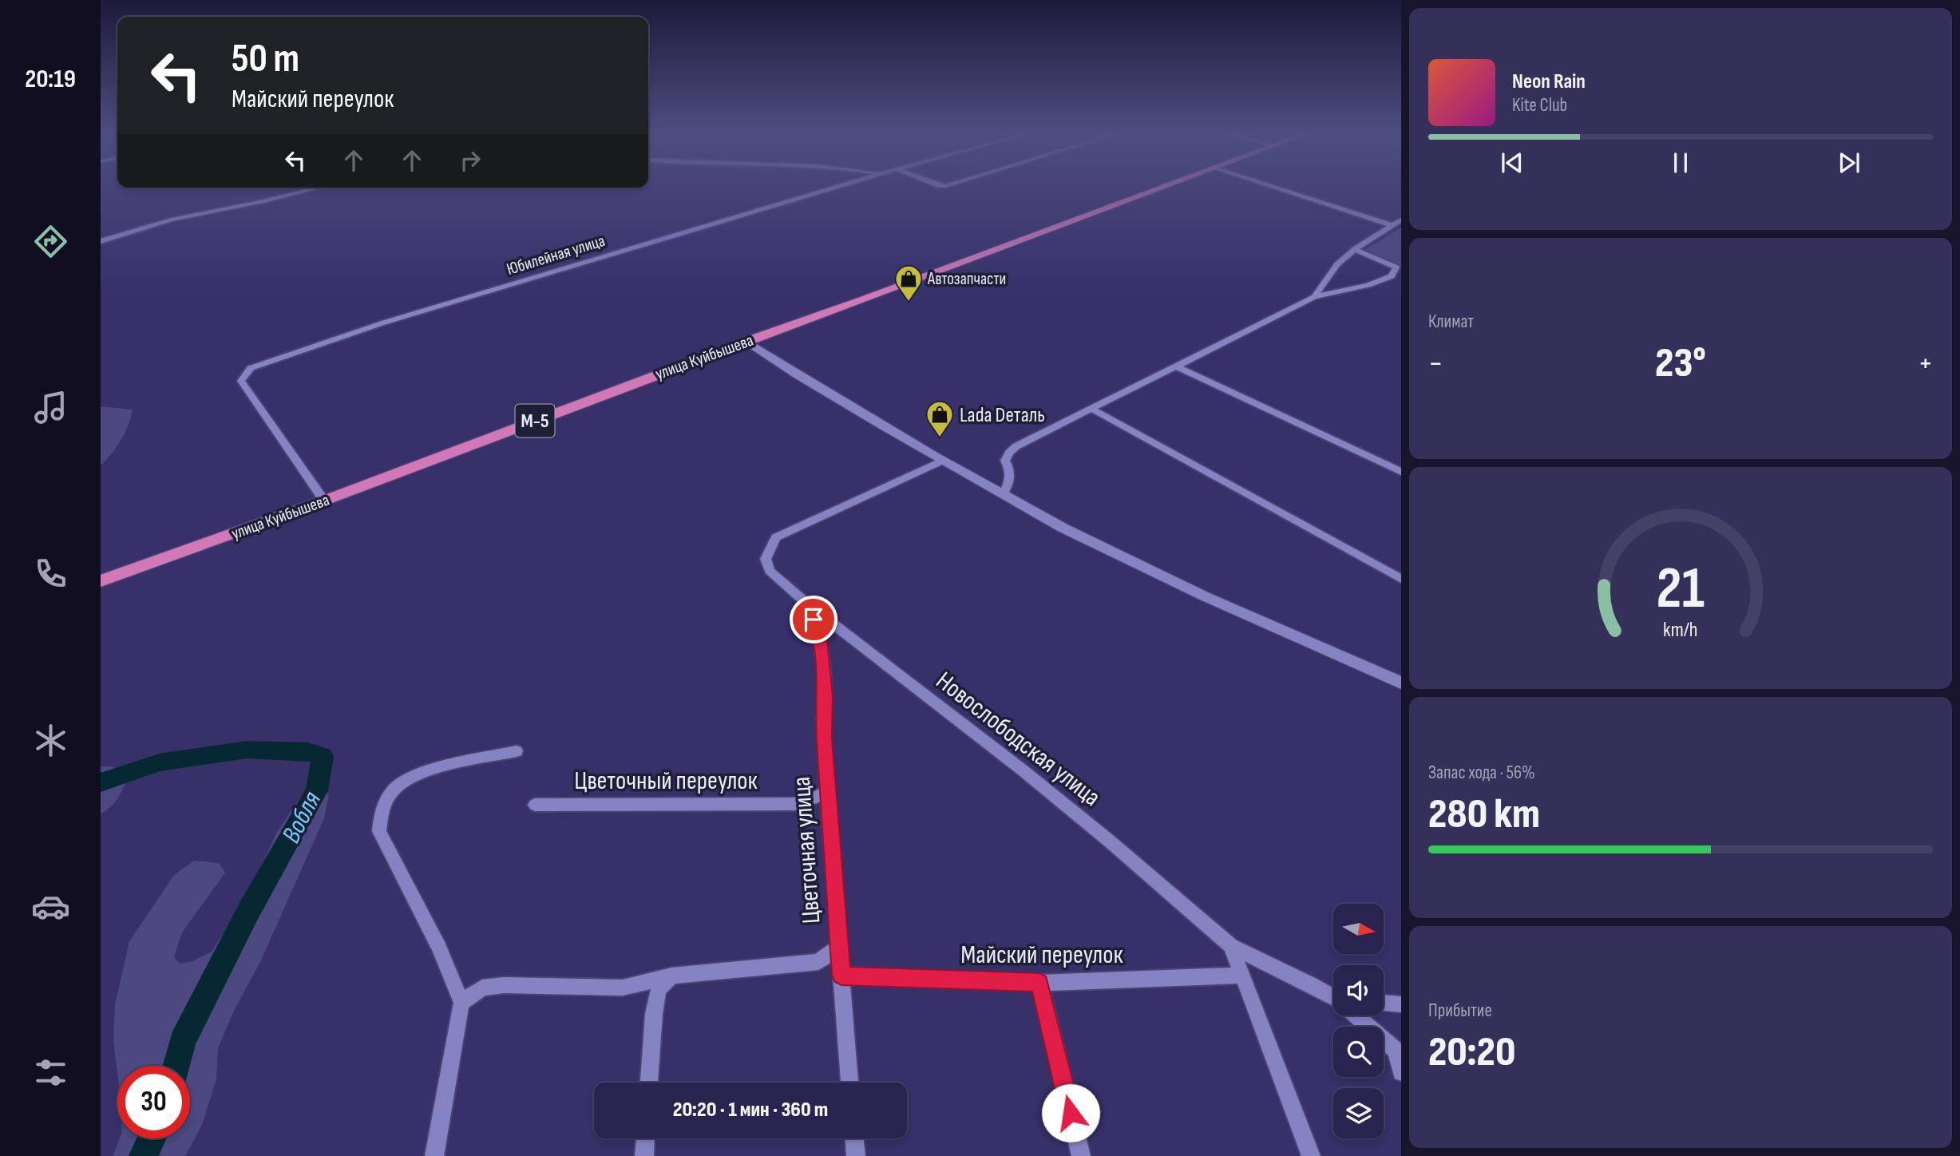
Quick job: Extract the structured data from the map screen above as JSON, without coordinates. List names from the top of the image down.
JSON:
{
  "streets": {
    "highway": ["улица Куйбышева", "М-5"],
    "street": [
      "Юбилейная улица",
      "Новослободская улица",
      "Цветочный переулок",
      "Цветочная улица",
      "Майский переулок"
    ]
  },
  "crossings": [
    ["Юбилейная улица", "улица Куйбышева"],
    ["Новослободская улица", "Цветочная улица"],
    ["Новослободская улица", "Майский переулок"],
    ["Цветочный переулок", "Цветочная улица"],
    ["Цветочная улица", "Майский переулок"]
  ],
  "water": ["Вобля"],
  "places": {
    "shop": ["Автозапчасти", "Lada Dеталь"]
  },
  "north": "right",
  "page": {
    "tabs": "20:19",
    "turn": ["50 m", "Майский переулок"],
    "song": ["Neon Rain", "Kite Club"],
    "tile": [
      "Климат",
      ["Запас хода · 56%", "280 km"],
      ["Прибытие", "20:20"]
    ],
    "heat": ["−", "23°", "+"],
    "limit": "30",
    "trip": "20:20 · 1 мин · 360 m",
    "gauge": ["21", "km/h"]
  }
}
